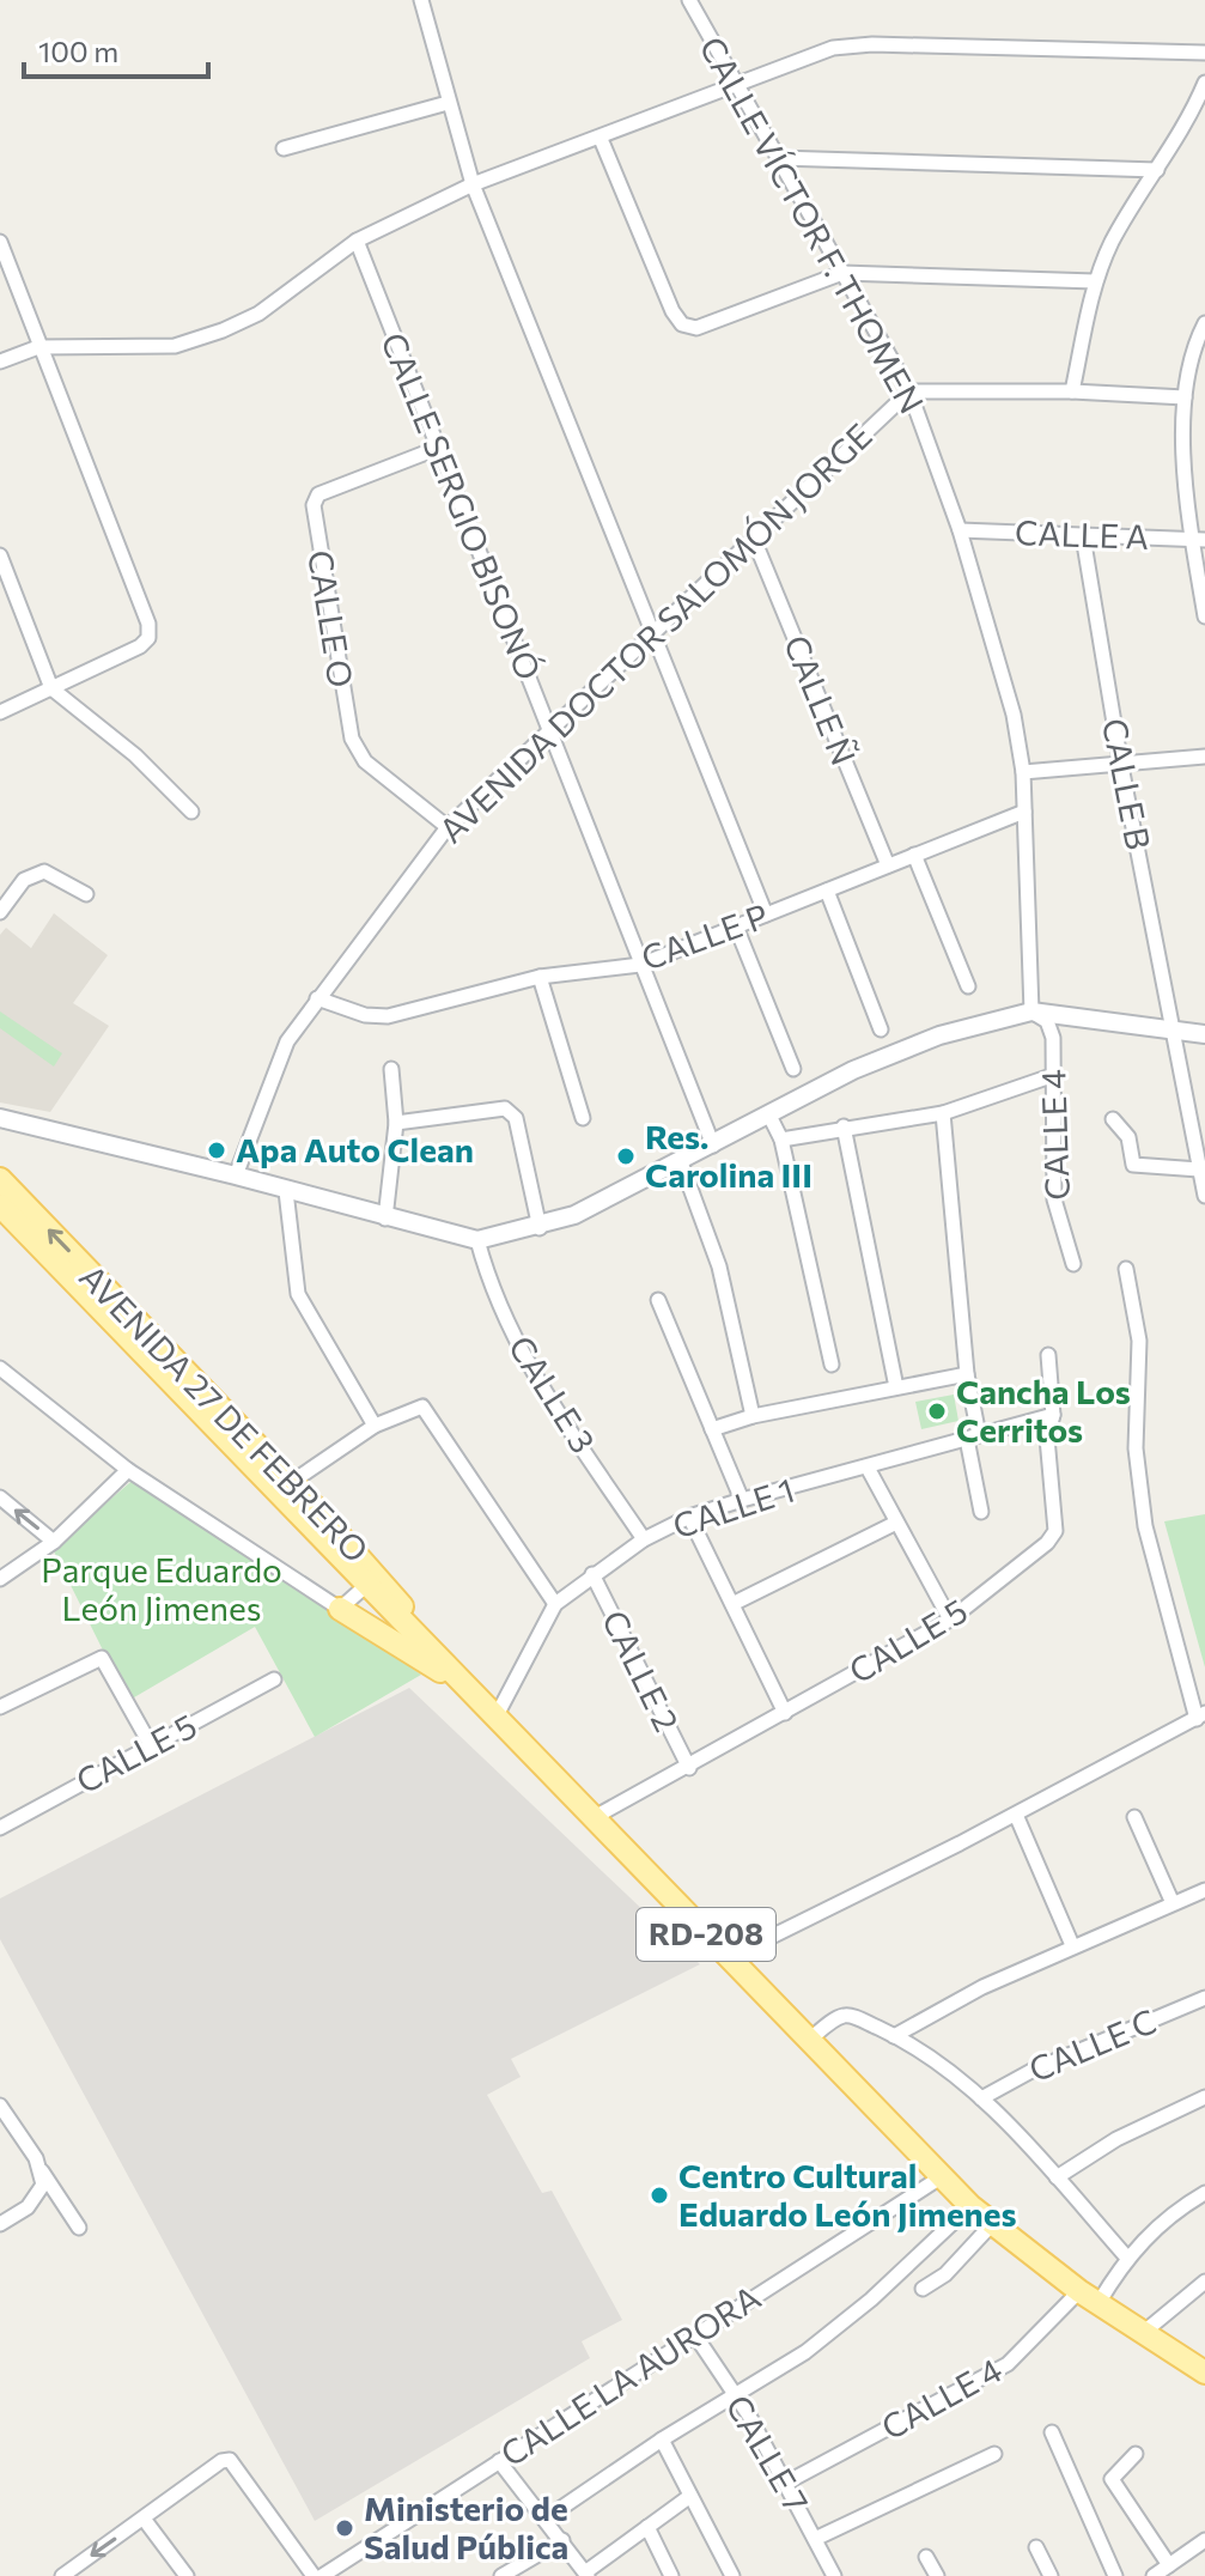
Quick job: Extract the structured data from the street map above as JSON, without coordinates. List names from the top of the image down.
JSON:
{
  "streets": {
    "main road": ["AVENIDA 27 DE FEBRERO", "RD-208"],
    "street": [
      "CALLE VÍCTOR F. THOMEN",
      "CALLE SERGIO BISONÓ",
      "CALLE A",
      "CALLE O",
      "AVENIDA DOCTOR SALOMÓN JORGE",
      "CALLE Ñ",
      "CALLE B",
      "CALLE P",
      "CALLE 4",
      "CALLE 3",
      "CALLE 1",
      "CALLE 5",
      "CALLE 2",
      "CALLE C",
      "CALLE LA AURORA",
      "CALLE 7"
    ]
  },
  "crossings": [
    ["CALLE VÍCTOR F. THOMEN", "CALLE A"],
    ["CALLE VÍCTOR F. THOMEN", "AVENIDA DOCTOR SALOMÓN JORGE"],
    ["CALLE VÍCTOR F. THOMEN", "CALLE P"],
    ["CALLE VÍCTOR F. THOMEN", "CALLE 4"],
    ["CALLE SERGIO BISONÓ", "CALLE O"],
    ["CALLE SERGIO BISONÓ", "AVENIDA DOCTOR SALOMÓN JORGE"],
    ["CALLE SERGIO BISONÓ", "CALLE P"],
    ["CALLE A", "CALLE B"],
    ["CALLE O", "AVENIDA DOCTOR SALOMÓN JORGE"],
    ["AVENIDA DOCTOR SALOMÓN JORGE", "CALLE Ñ"],
    ["AVENIDA DOCTOR SALOMÓN JORGE", "CALLE P"],
    ["CALLE Ñ", "CALLE P"],
    ["CALLE 4", "AVENIDA 27 DE FEBRERO"],
    ["CALLE 4", "CALLE 7"],
    ["CALLE 3", "CALLE 1"],
    ["AVENIDA 27 DE FEBRERO", "CALLE 1"],
    ["AVENIDA 27 DE FEBRERO", "CALLE 5"],
    ["AVENIDA 27 DE FEBRERO", "CALLE LA AURORA"],
    ["CALLE 1", "CALLE 5"],
    ["CALLE 1", "CALLE 2"],
    ["CALLE 5", "CALLE 2"],
    ["CALLE LA AURORA", "CALLE 7"]
  ],
  "parks": ["Parque Eduardo León Jimenes"],
  "places": [
    "Apa Auto Clean",
    "Res. Carolina III",
    "Cancha Los Cerritos",
    "Centro Cultural Eduardo León Jimenes",
    "Ministerio de Salud Pública"
  ],
  "scale_bar": "100 m"
}
